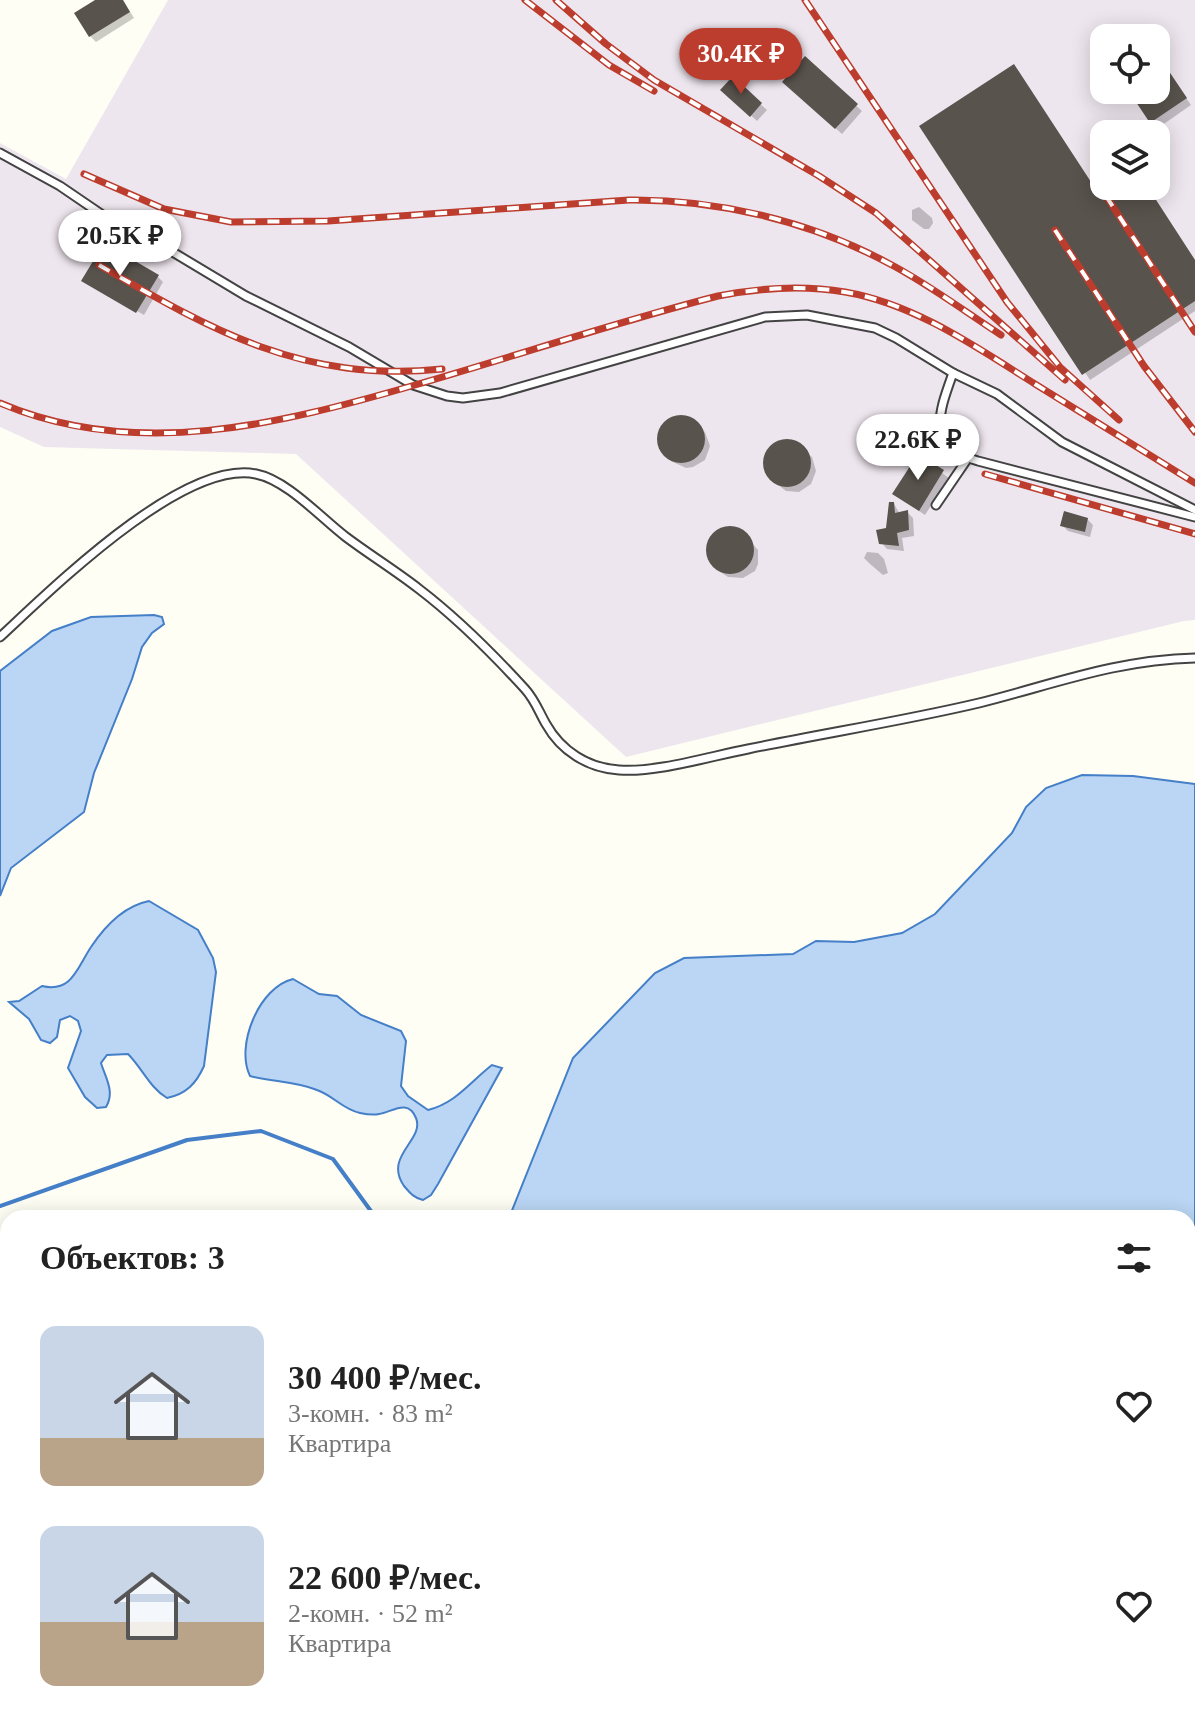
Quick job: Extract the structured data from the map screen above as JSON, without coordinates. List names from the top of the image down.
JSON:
{
  "page": {
    "price": ["30.4K ₽", "20.5K ₽", "22.6K ₽"],
    "heading": "Объектов: 3",
    "list": [
      {
        "name": "30 400 ₽/мес.",
        "note": "3-комн. · 83 m² · Квартира"
      },
      {
        "name": "22 600 ₽/мес.",
        "note": "2-комн. · 52 m² · Квартира"
      }
    ]
  }
}
